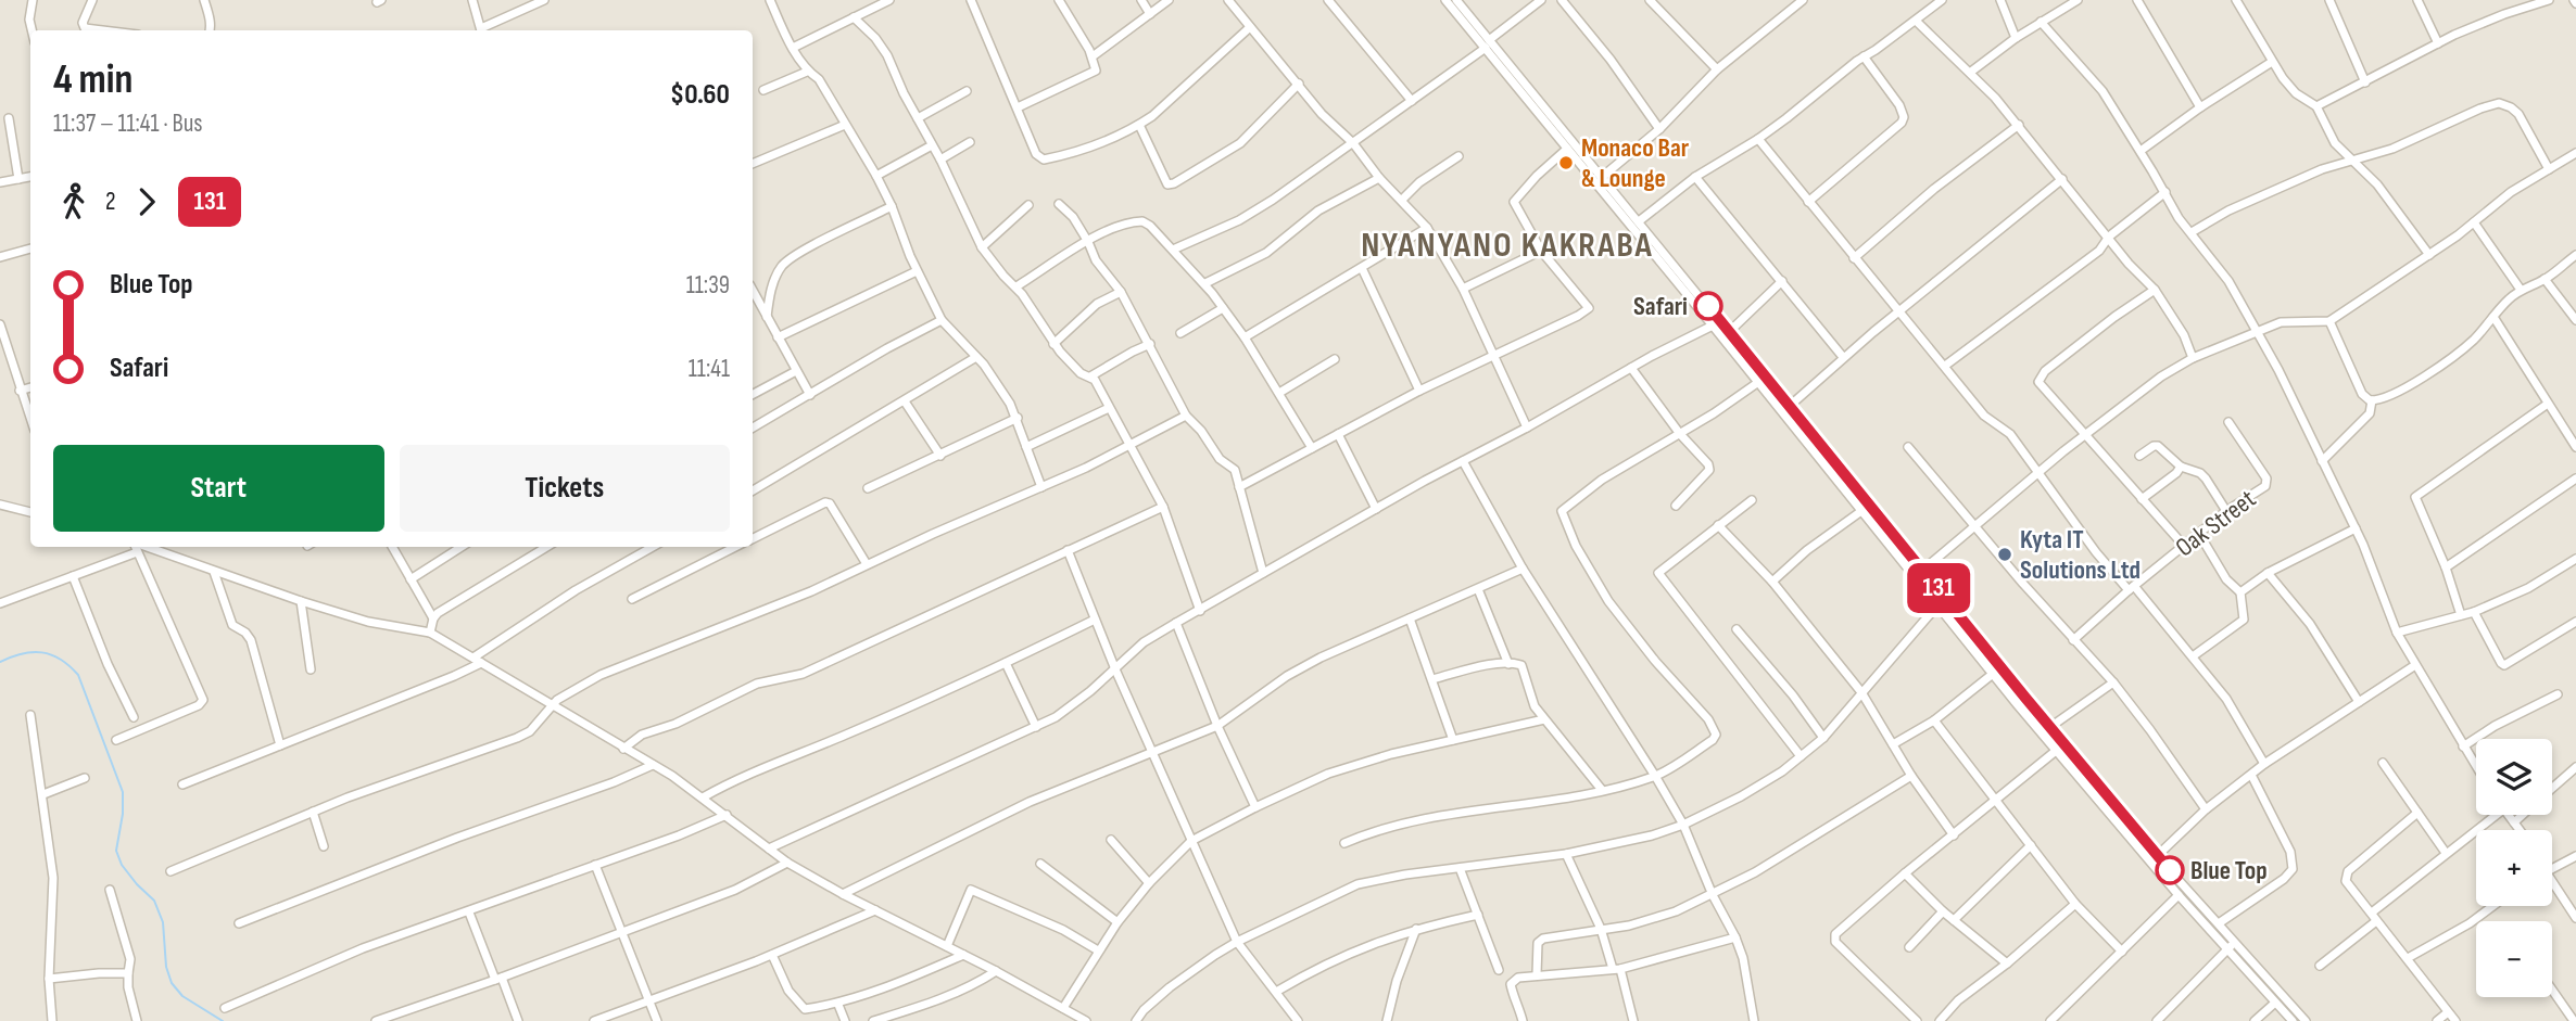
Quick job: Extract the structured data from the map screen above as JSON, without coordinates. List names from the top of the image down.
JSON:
{
  "streets": {
    "street": ["Oak Street"]
  },
  "districts": ["NYANYANO KAKRABA"],
  "places": [
    "Monaco Bar & Lounge",
    "Safari",
    "Kyta IT Solutions Ltd",
    "Blue Top"
  ],
  "lines": ["bus line 131"],
  "page": {
    "on_map": "131",
    "heading": ["4 min", "11:37 – 11:41 · Bus", "$0.60"],
    "legs": ["2", "131"],
    "list": [
      {
        "name": "Blue Top",
        "value": "11:39"
      },
      {
        "name": "Safari",
        "value": "11:41"
      }
    ],
    "buttons": ["Start", "Tickets"],
    "map_buttons": ["+", "−"]
  }
}
